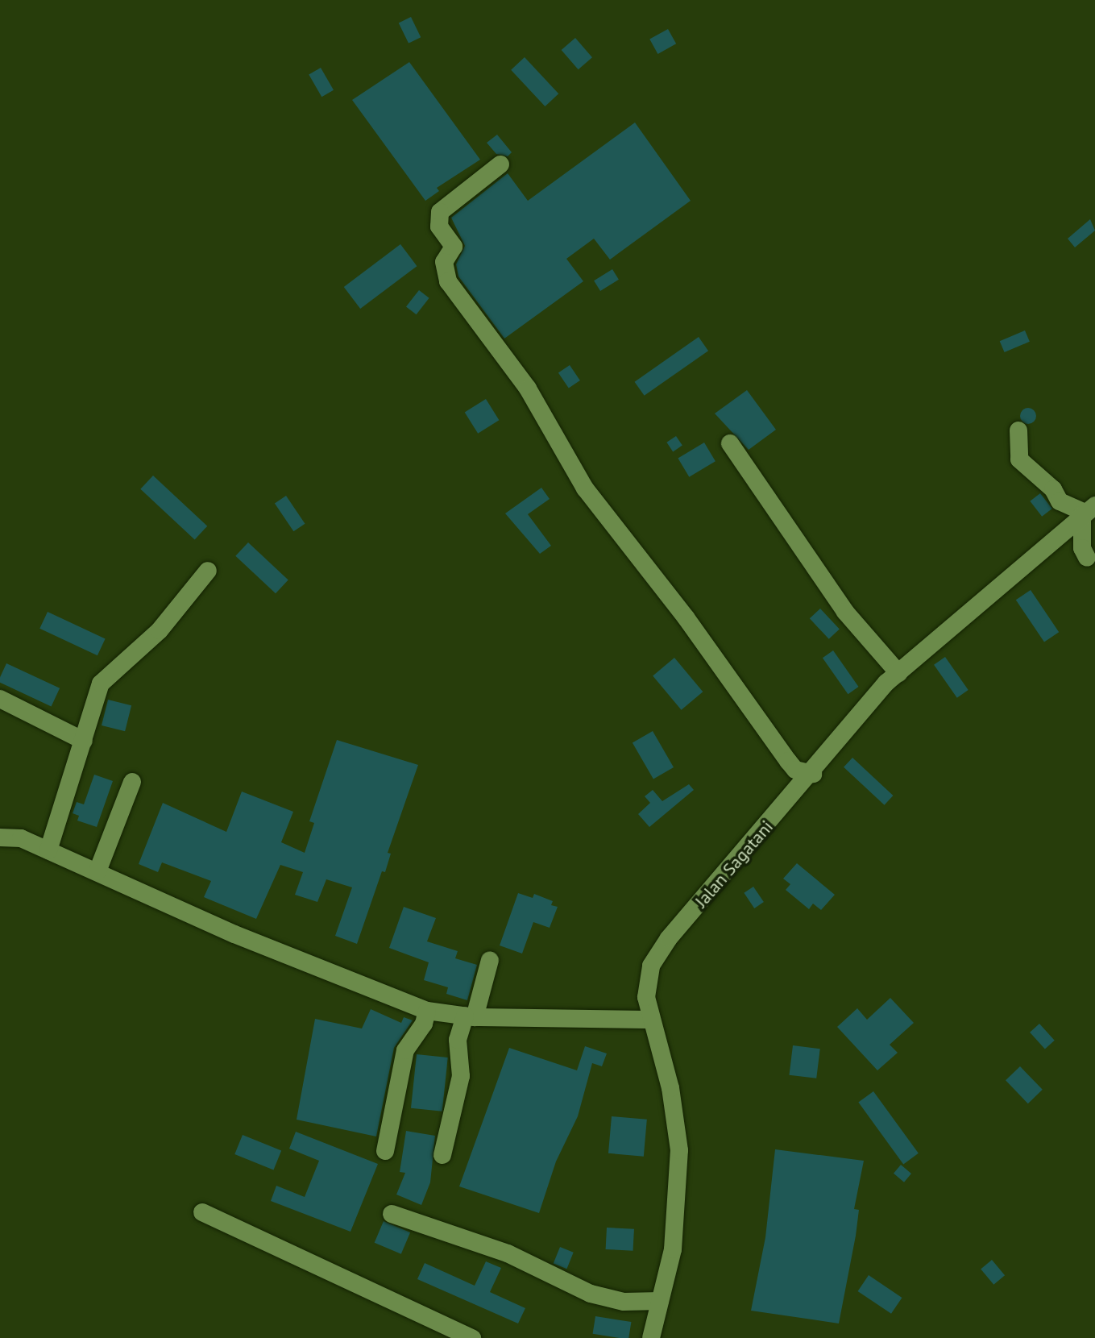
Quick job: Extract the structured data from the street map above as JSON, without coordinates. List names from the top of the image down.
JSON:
{
  "streets": {
    "street": ["Jalan Sagatani"]
  }
}
